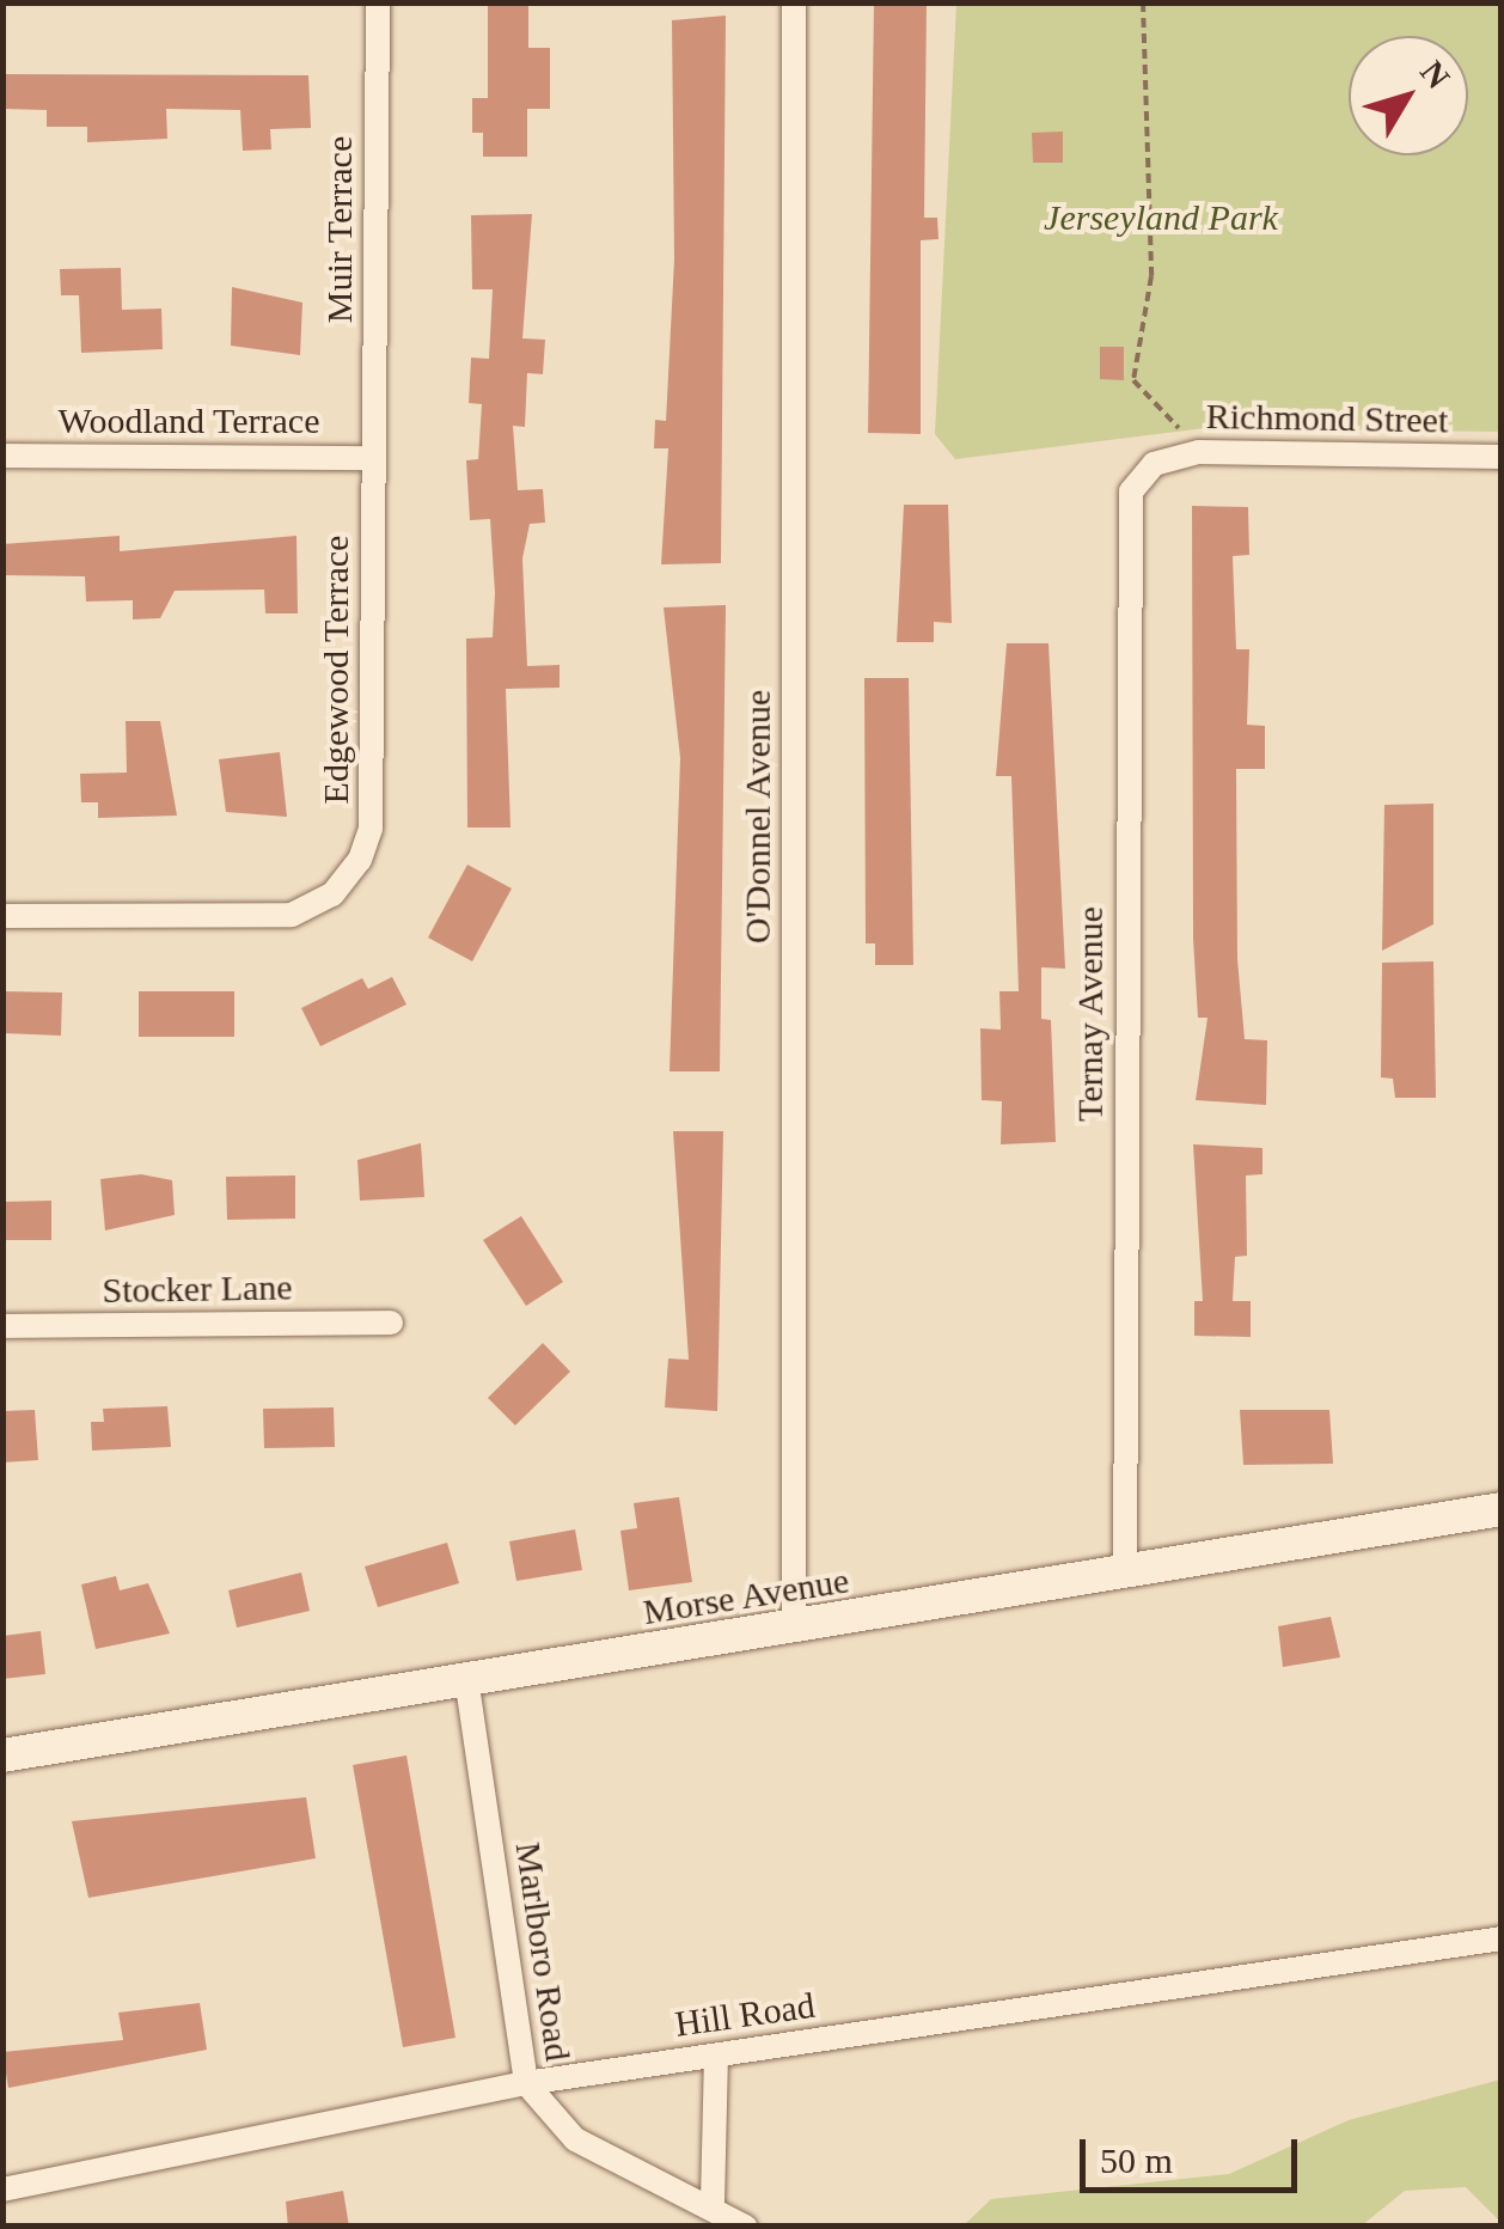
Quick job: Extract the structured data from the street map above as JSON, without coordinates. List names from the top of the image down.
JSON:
{
  "streets": {
    "street": [
      "Muir Terrace",
      "Richmond Street",
      "Woodland Terrace",
      "Edgewood Terrace",
      "O'Donnel Avenue",
      "Ternay Avenue",
      "Stocker Lane",
      "Morse Avenue",
      "Marlboro Road",
      "Hill Road"
    ]
  },
  "crossings": [
    ["Muir Terrace", "Woodland Terrace"],
    ["Muir Terrace", "Edgewood Terrace"],
    ["Richmond Street", "Ternay Avenue"],
    ["Woodland Terrace", "Edgewood Terrace"],
    ["O'Donnel Avenue", "Morse Avenue"],
    ["Ternay Avenue", "Morse Avenue"],
    ["Morse Avenue", "Marlboro Road"],
    ["Marlboro Road", "Hill Road"]
  ],
  "parks": ["Jerseyland Park"],
  "scale_bar": "50 m",
  "north": "top right"
}
